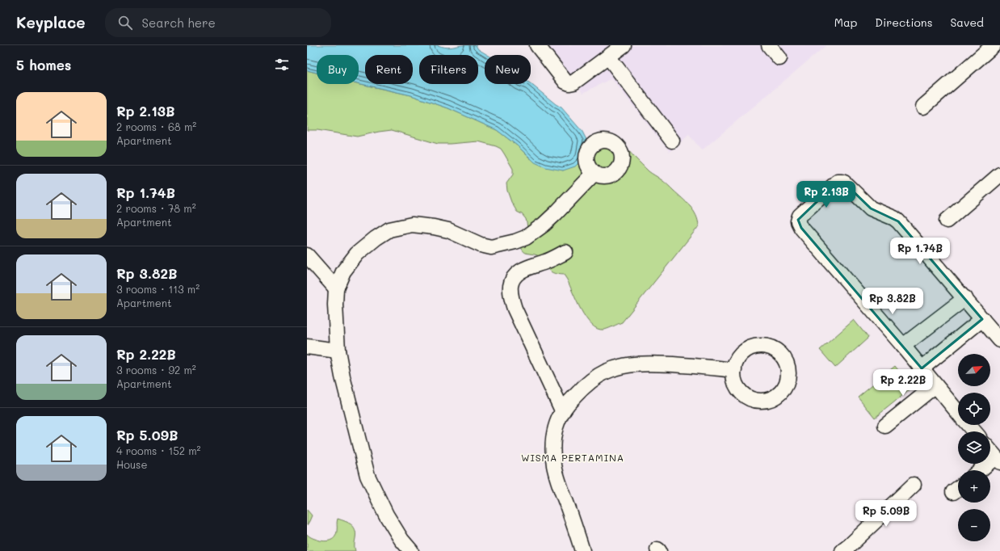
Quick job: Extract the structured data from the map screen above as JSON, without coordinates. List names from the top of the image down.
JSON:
{
  "districts": ["WISMA PERTAMINA"],
  "north": "top right",
  "page": {
    "header": "Keyplace",
    "search": "Search here",
    "nav": ["Map", "Directions", "Saved"],
    "heading": "5 homes",
    "chip": [
      "Buy",
      "Rent",
      "Filters",
      "New"
    ],
    "list": [
      {
        "name": "Rp 2.13B",
        "note": "2 rooms · 68 m² · Apartment"
      },
      {
        "name": "Rp 1.74B",
        "note": "2 rooms · 78 m² · Apartment"
      },
      {
        "name": "Rp 3.82B",
        "note": "3 rooms · 113 m² · Apartment"
      },
      {
        "name": "Rp 2.22B",
        "note": "3 rooms · 92 m² · Apartment"
      },
      {
        "name": "Rp 5.09B",
        "note": "4 rooms · 152 m² · House"
      }
    ],
    "price": [
      "Rp 2.13B",
      "Rp 1.74B",
      "Rp 3.82B",
      "Rp 2.22B",
      "Rp 5.09B"
    ],
    "map_buttons": ["+", "−"]
  }
}
